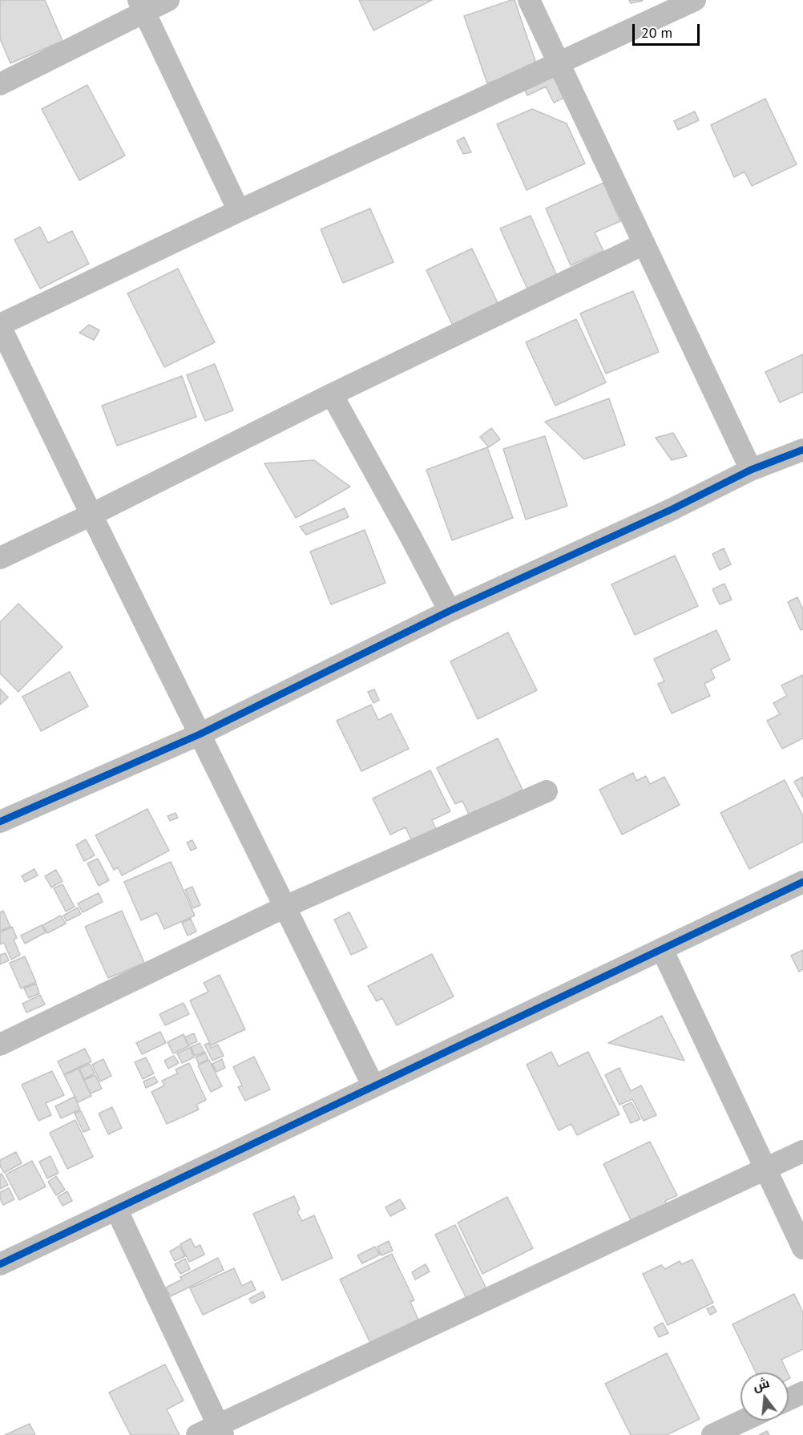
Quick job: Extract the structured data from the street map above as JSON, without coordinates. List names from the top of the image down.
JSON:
{
  "scale_bar": "20 m",
  "north": "top"
}
